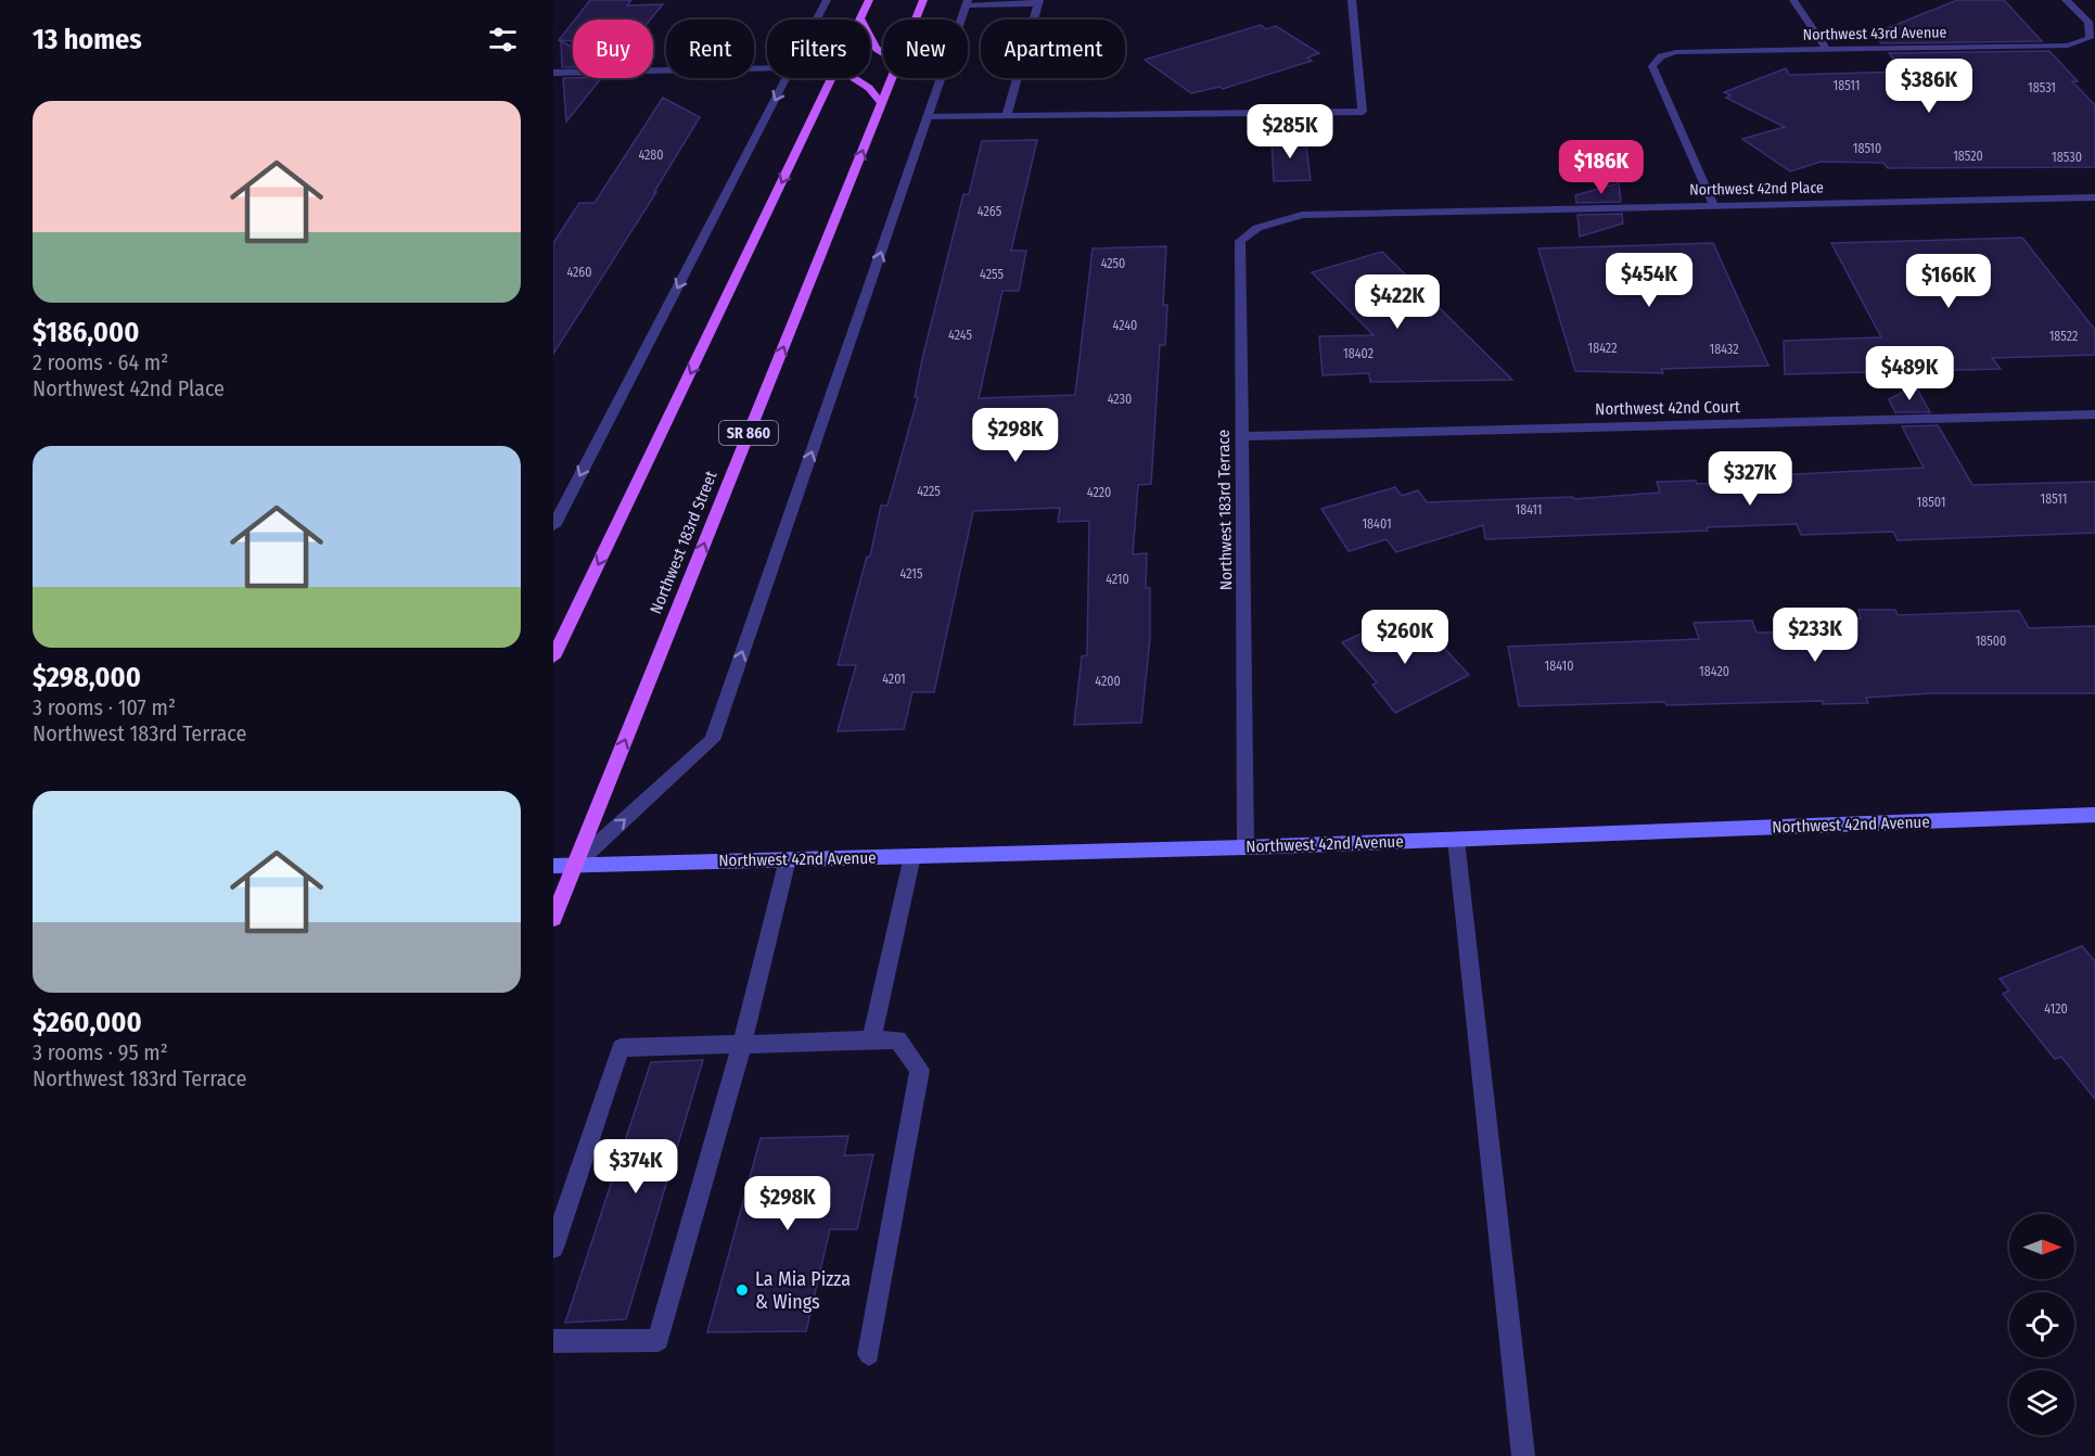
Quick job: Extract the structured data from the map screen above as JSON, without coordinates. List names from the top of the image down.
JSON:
{
  "streets": {
    "main road": ["SR 860", "Northwest 183rd Street"],
    "street": [
      "Northwest 43rd Avenue",
      "Northwest 42nd Place",
      "Northwest 42nd Court",
      "Northwest 183rd Terrace",
      "Northwest 42nd Avenue"
    ]
  },
  "crossings": [
    ["Northwest 43rd Avenue", "Northwest 42nd Place"],
    ["Northwest 42nd Place", "Northwest 183rd Terrace"],
    ["Northwest 42nd Court", "Northwest 183rd Terrace"],
    ["Northwest 183rd Terrace", "Northwest 42nd Avenue"],
    ["Northwest 183rd Street", "Northwest 42nd Avenue"]
  ],
  "places": ["La Mia Pizza & Wings"],
  "house_numbers": [
    "18511",
    "18531",
    "18510",
    "4280",
    "18520",
    "18530",
    "4265",
    "4250",
    "4260",
    "4255",
    "4240",
    "4245",
    "18522",
    "18422",
    "18432",
    "18402",
    "4230",
    "4225",
    "4220",
    "18511",
    "18501",
    "18411",
    "18401",
    "4215",
    "4210",
    "18500",
    "18410",
    "18420",
    "4201",
    "4200",
    "4120"
  ],
  "north": "right",
  "page": {
    "heading": "13 homes",
    "chip": [
      "Buy",
      "Rent",
      "Filters",
      "New",
      "Apartment"
    ],
    "price": [
      "$386K",
      "$285K",
      "$186K",
      "$454K",
      "$166K",
      "$422K",
      "$489K",
      "$298K",
      "$327K",
      "$233K",
      "$260K",
      "$374K",
      "$298K"
    ],
    "list": [
      {
        "name": "$186,000",
        "note": "2 rooms · 64 m² · Northwest 42nd Place"
      },
      {
        "name": "$298,000",
        "note": "3 rooms · 107 m² · Northwest 183rd Terrace"
      },
      {
        "name": "$260,000",
        "note": "3 rooms · 95 m² · Northwest 183rd Terrace"
      }
    ]
  }
}
